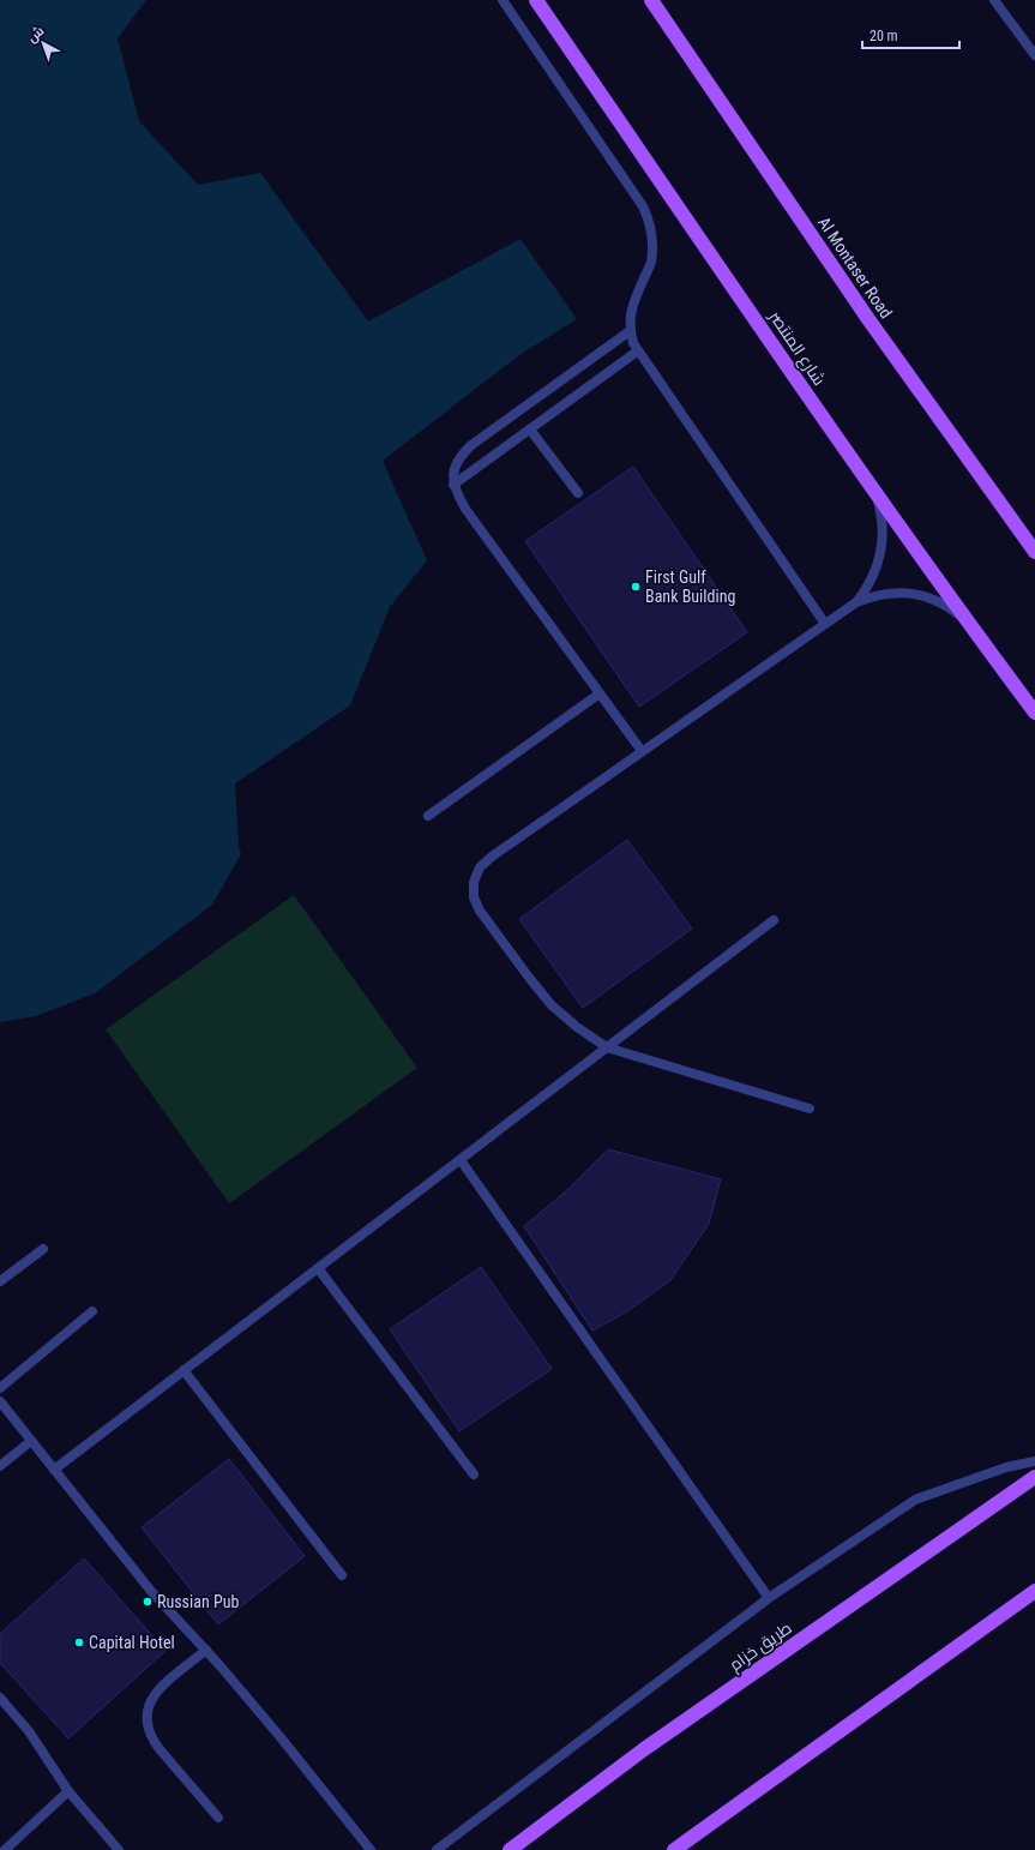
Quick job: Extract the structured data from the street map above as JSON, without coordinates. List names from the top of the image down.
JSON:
{
  "streets": {
    "main road": ["Al Montaser Road", "شارع المنتصر", "طريق خزام"]
  },
  "places": ["First Gulf Bank Building", "Russian Pub", "Capital Hotel"],
  "scale_bar": "20 m",
  "north": "top left"
}
